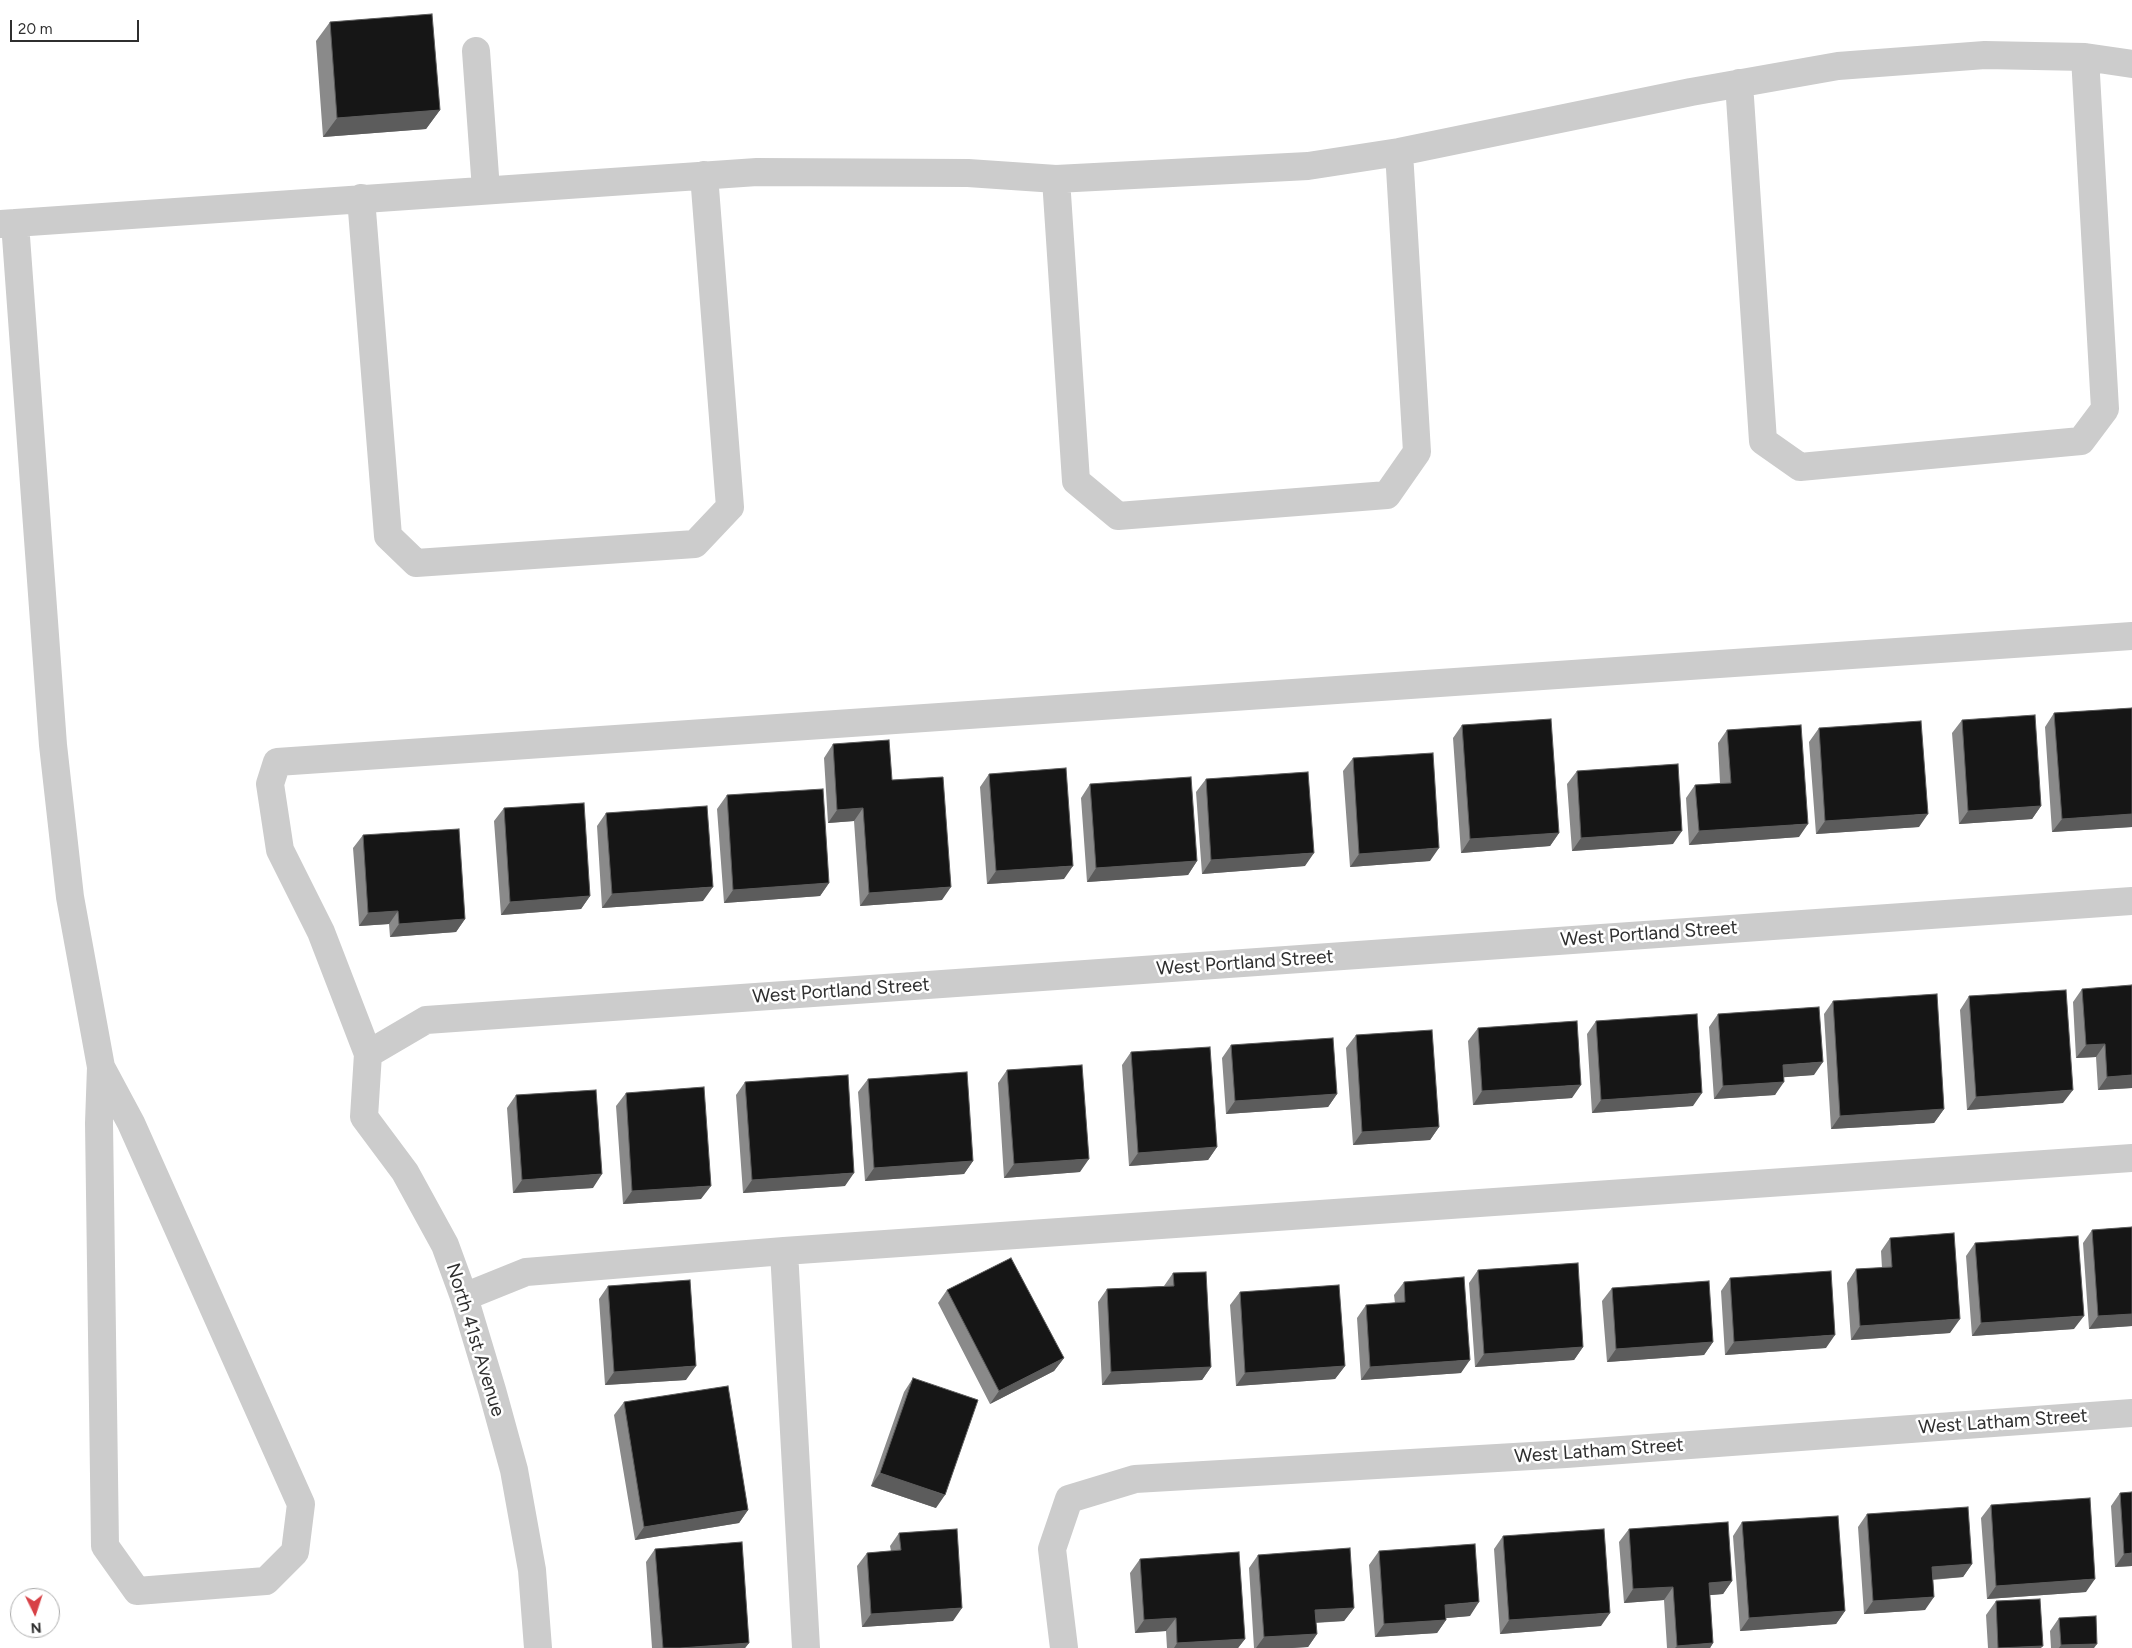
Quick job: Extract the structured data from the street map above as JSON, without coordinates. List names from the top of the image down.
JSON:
{
  "streets": {
    "street": ["West Portland Street", "North 41st Avenue", "West Latham Street"]
  },
  "crossings": [
    ["West Portland Street", "North 41st Avenue"]
  ],
  "scale_bar": "20 m",
  "north": "bottom"
}
